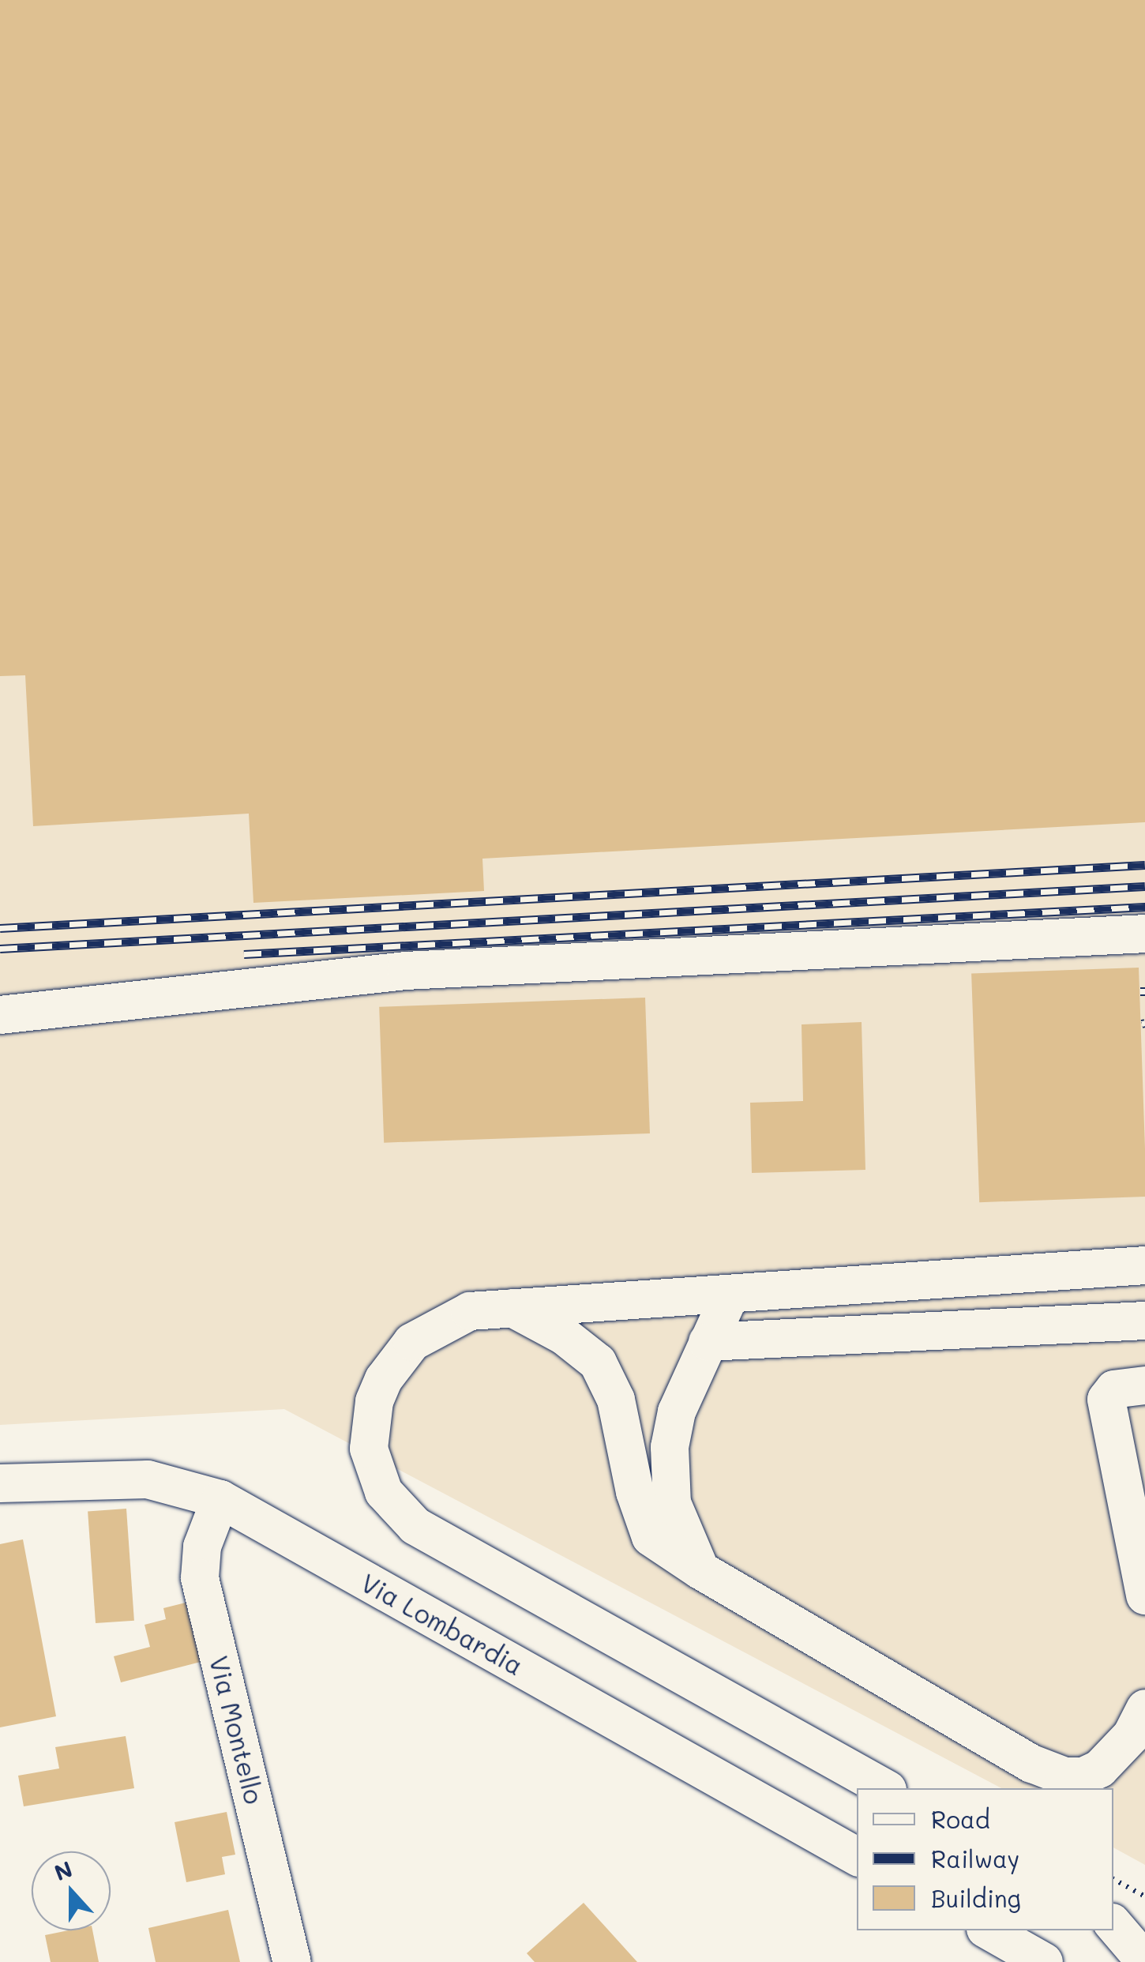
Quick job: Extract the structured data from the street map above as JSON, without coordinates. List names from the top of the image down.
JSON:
{
  "streets": {
    "street": ["Via Lombardia", "Via Montello"]
  },
  "crossings": [
    ["Via Lombardia", "Via Montello"]
  ],
  "legend": ["Road", "Railway", "Building"],
  "north": "top"
}
